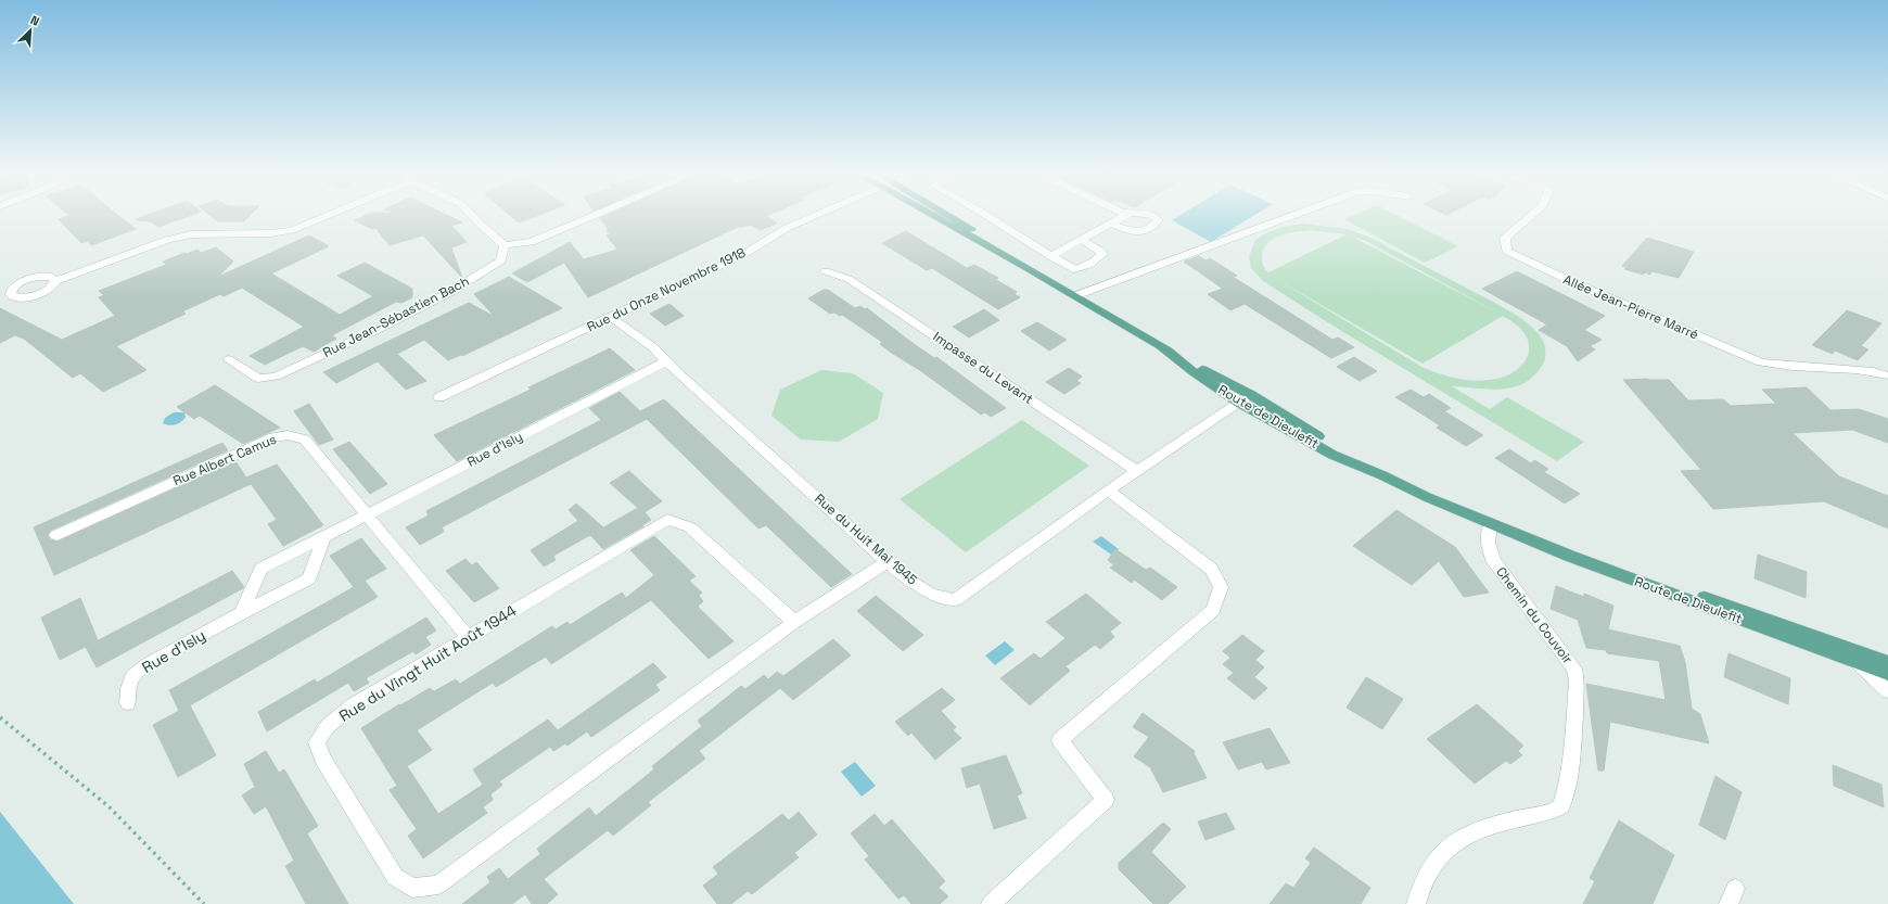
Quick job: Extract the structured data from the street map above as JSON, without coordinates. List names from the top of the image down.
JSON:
{
  "streets": {
    "main road": ["Route de Dieulefit"],
    "street": [
      "Rue du Onze Novembre 1918",
      "Allée Jean-Pierre Marré",
      "Rue Jean-Sébastien Bach",
      "Impasse du Levant",
      "Rue d'Isly",
      "Rue Albert Camus",
      "Rue du Huit Mai 1945",
      "Chemin du Couvoir",
      "Rue du Vingt Huit Août 1944"
    ]
  },
  "crossings": [
    ["Rue du Onze Novembre 1918", "Rue du Huit Mai 1945"],
    ["Impasse du Levant", "Rue du Huit Mai 1945"],
    ["Route de Dieulefit", "Rue du Huit Mai 1945"],
    ["Route de Dieulefit", "Chemin du Couvoir"],
    ["Rue d'Isly", "Rue Albert Camus"],
    ["Rue d'Isly", "Rue du Huit Mai 1945"],
    ["Rue Albert Camus", "Rue du Vingt Huit Août 1944"],
    ["Rue du Huit Mai 1945", "Rue du Vingt Huit Août 1944"]
  ],
  "north": "top right"
}
